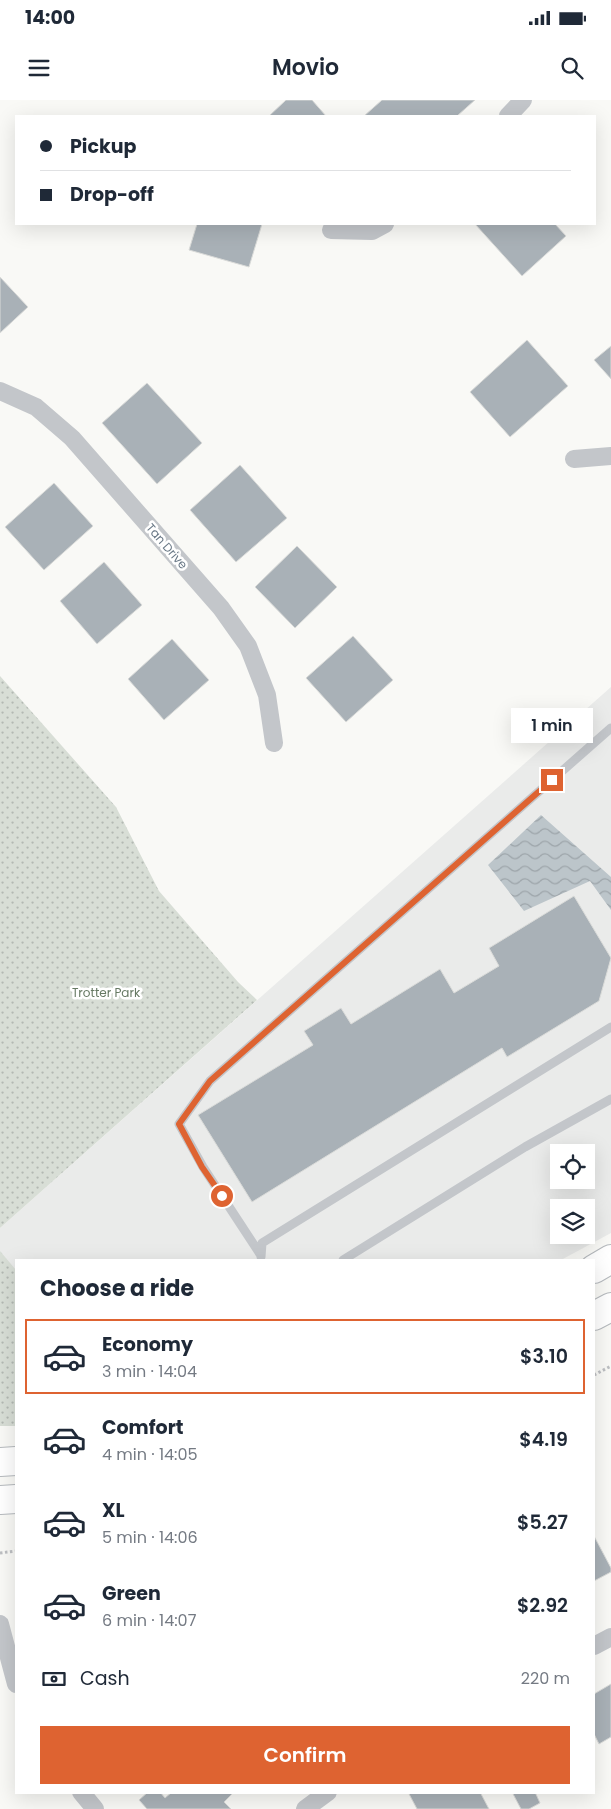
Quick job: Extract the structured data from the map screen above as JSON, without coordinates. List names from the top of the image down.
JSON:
{
  "streets": {
    "street": ["Tan Drive"]
  },
  "parks": ["Trotter Park"],
  "page": {
    "status": "14:00",
    "header": "Movio",
    "banner": ["Pickup", "Drop-off"],
    "bubble": "1 min",
    "heading": "Choose a ride",
    "list": [
      {
        "name": "Economy",
        "note": "3 min · 14:04",
        "value": "$3.10"
      },
      {
        "name": "Comfort",
        "note": "4 min · 14:05",
        "value": "$4.19"
      },
      {
        "name": "XL",
        "note": "5 min · 14:06",
        "value": "$5.27"
      },
      {
        "name": "Green",
        "note": "6 min · 14:07",
        "value": "$2.92"
      }
    ],
    "pay": ["Cash", "220 m"],
    "buttons": "Confirm"
  }
}
